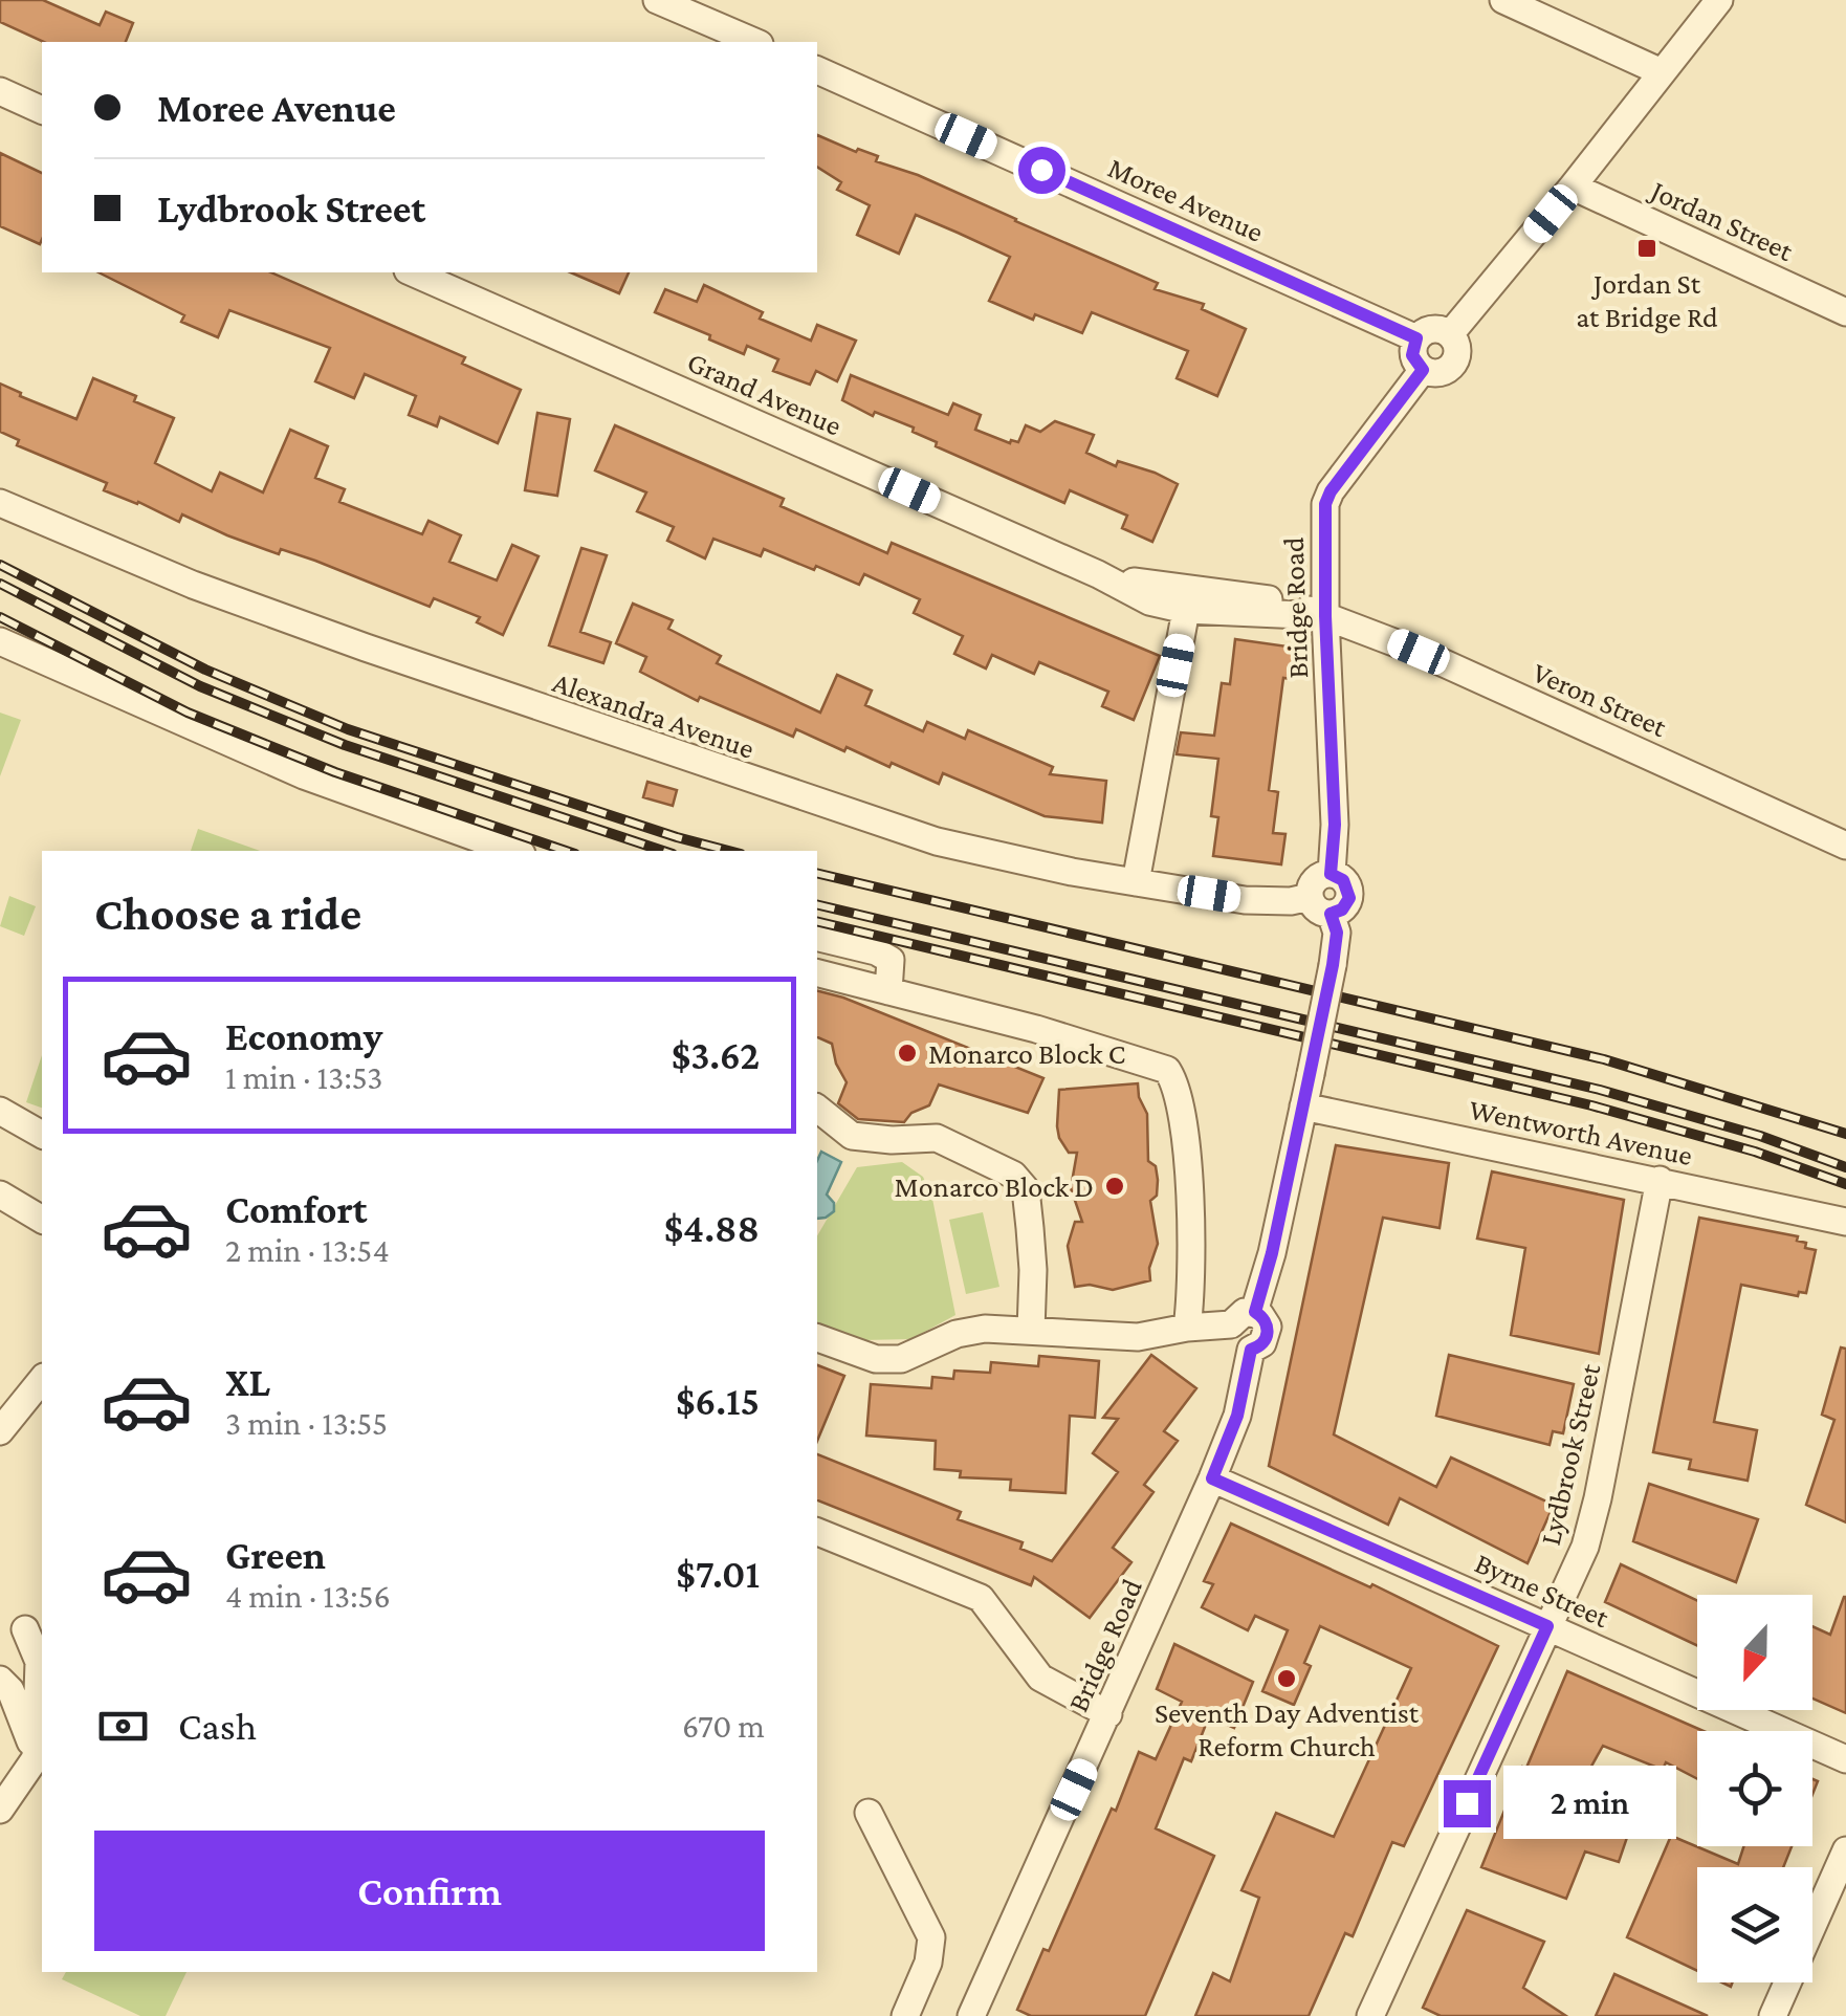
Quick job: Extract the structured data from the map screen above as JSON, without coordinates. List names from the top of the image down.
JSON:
{
  "streets": {
    "street": [
      "Moree Avenue",
      "Jordan Street",
      "Grand Avenue",
      "Bridge Road",
      "Veron Street",
      "Alexandra Avenue",
      "Wentworth Avenue",
      "Lydbrook Street",
      "Byrne Street"
    ]
  },
  "crossings": [
    ["Moree Avenue", "Bridge Road"],
    ["Grand Avenue", "Bridge Road"],
    ["Grand Avenue", "Veron Street"],
    ["Bridge Road", "Veron Street"],
    ["Bridge Road", "Alexandra Avenue"],
    ["Bridge Road", "Byrne Street"],
    ["Wentworth Avenue", "Lydbrook Street"],
    ["Lydbrook Street", "Byrne Street"]
  ],
  "places": {
    "transit": ["Jordan St at Bridge Rd"],
    "other": ["Monarco Block C", "Monarco Block D", "Seventh Day Adventist Reform Church"]
  },
  "north": "bottom",
  "page": {
    "banner": ["Moree Avenue", "Lydbrook Street"],
    "heading": "Choose a ride",
    "list": [
      {
        "name": "Economy",
        "note": "1 min · 13:53",
        "value": "$3.62"
      },
      {
        "name": "Comfort",
        "note": "2 min · 13:54",
        "value": "$4.88"
      },
      {
        "name": "XL",
        "note": "3 min · 13:55",
        "value": "$6.15"
      },
      {
        "name": "Green",
        "note": "4 min · 13:56",
        "value": "$7.01"
      }
    ],
    "pay": ["Cash", "670 m"],
    "bubble": "2 min",
    "buttons": "Confirm"
  }
}
